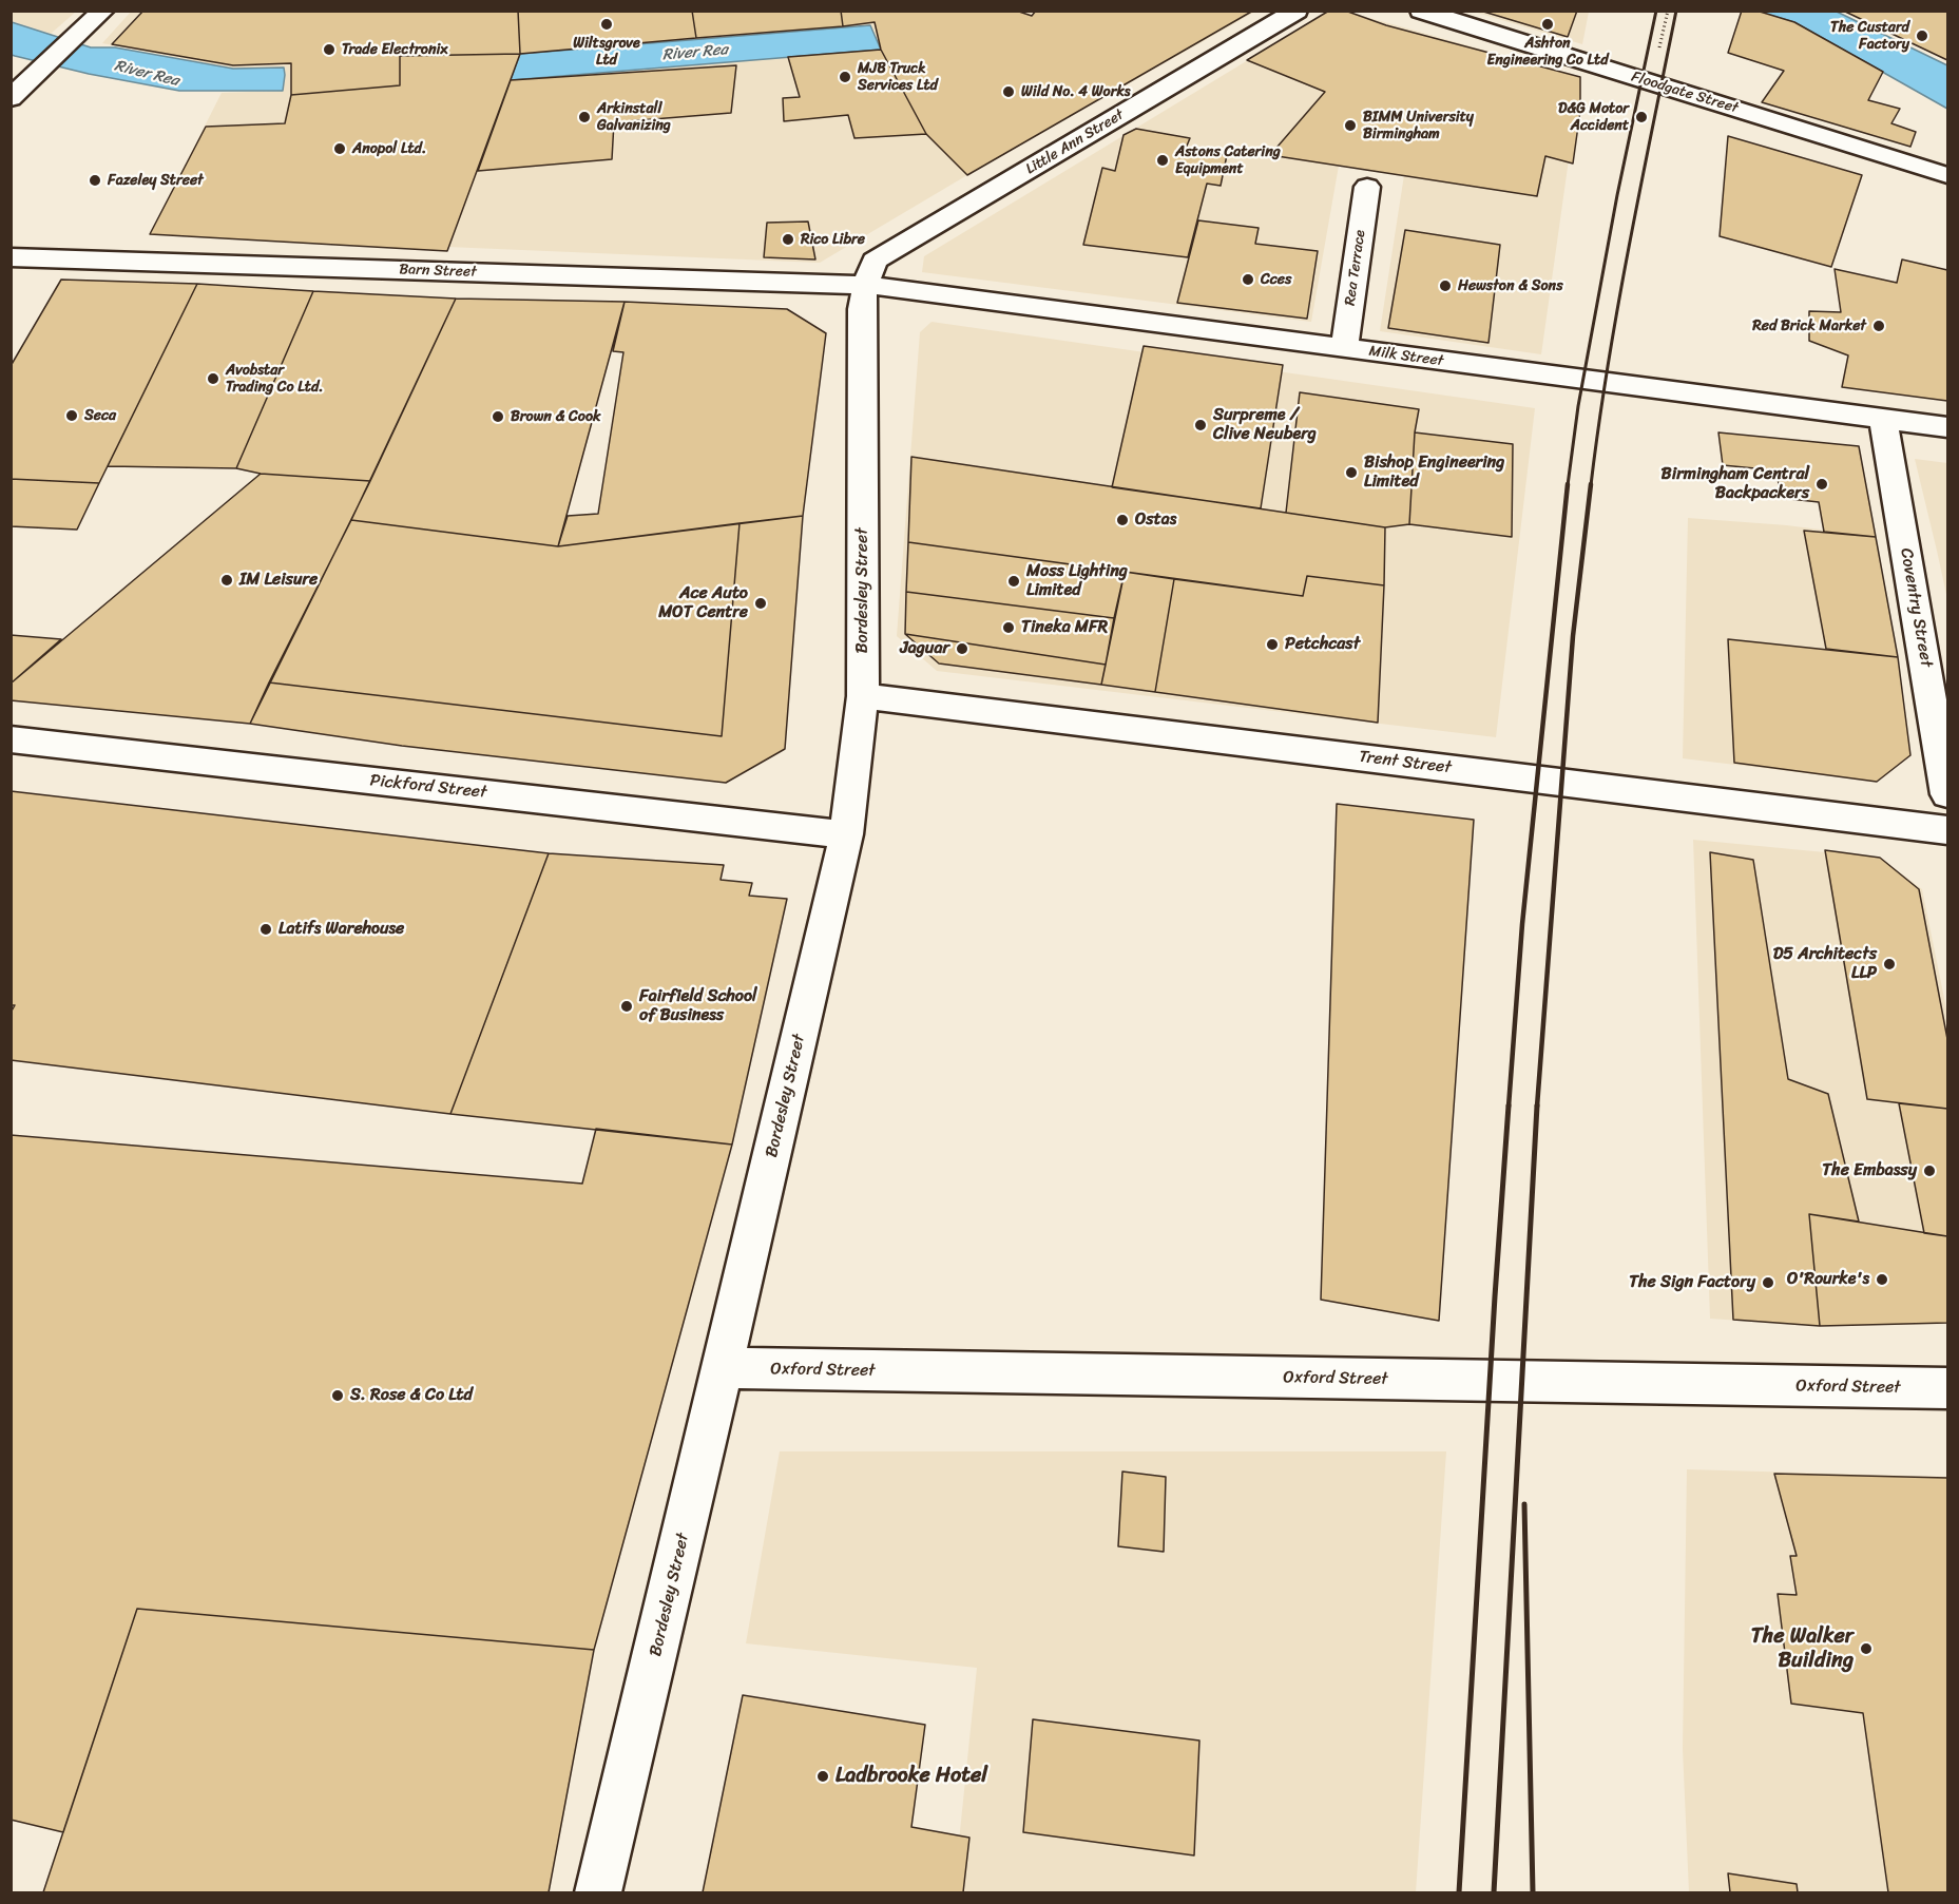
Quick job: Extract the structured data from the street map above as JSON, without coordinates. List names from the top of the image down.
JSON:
{
  "streets": {
    "street": [
      "Floodgate Street",
      "Little Ann Street",
      "Rea Terrace",
      "Barn Street",
      "Milk Street",
      "Bordesley Street",
      "Coventry Street",
      "Trent Street",
      "Pickford Street",
      "Oxford Street"
    ]
  },
  "crossings": [
    ["Little Ann Street", "Barn Street"],
    ["Little Ann Street", "Milk Street"],
    ["Little Ann Street", "Bordesley Street"],
    ["Rea Terrace", "Milk Street"],
    ["Barn Street", "Milk Street"],
    ["Barn Street", "Bordesley Street"],
    ["Milk Street", "Bordesley Street"],
    ["Milk Street", "Coventry Street"],
    ["Bordesley Street", "Trent Street"],
    ["Bordesley Street", "Pickford Street"],
    ["Bordesley Street", "Oxford Street"]
  ],
  "water": ["River Rea"],
  "places": [
    "Wiltsgrove Ltd",
    "Ashton Engineering Co Ltd",
    "The Custard Factory",
    "Trade Electronix",
    "MJB Truck Services Ltd",
    "Wild No. 4 Works",
    "Arkinstall Galvanizing",
    "D&G Motor Accident",
    "BIMM University Birmingham",
    "Anopol Ltd.",
    "Astons Catering Equipment",
    "Fazeley Street",
    "Rico Libre",
    "Cces",
    "Hewston & Sons",
    "Red Brick Market",
    "Avobstar Trading Co Ltd.",
    "Seca",
    "Brown & Cook",
    "Surpreme / Clive Neuberg",
    "Bishop Engineering Limited",
    "Birmingham Central Backpackers",
    "Ostas",
    "IM Leisure",
    "Moss Lighting Limited",
    "Ace Auto MOT Centre",
    "Tineka MFR",
    "Petchcast",
    "Jaguar",
    "Latifs Warehouse",
    "D5 Architects LLP",
    "Fairfield School of Business",
    "The Embassy",
    "O'Rourke's",
    "The Sign Factory",
    "S. Rose & Co Ltd",
    "The Walker Building",
    "Ladbrooke Hotel"
  ]
}
